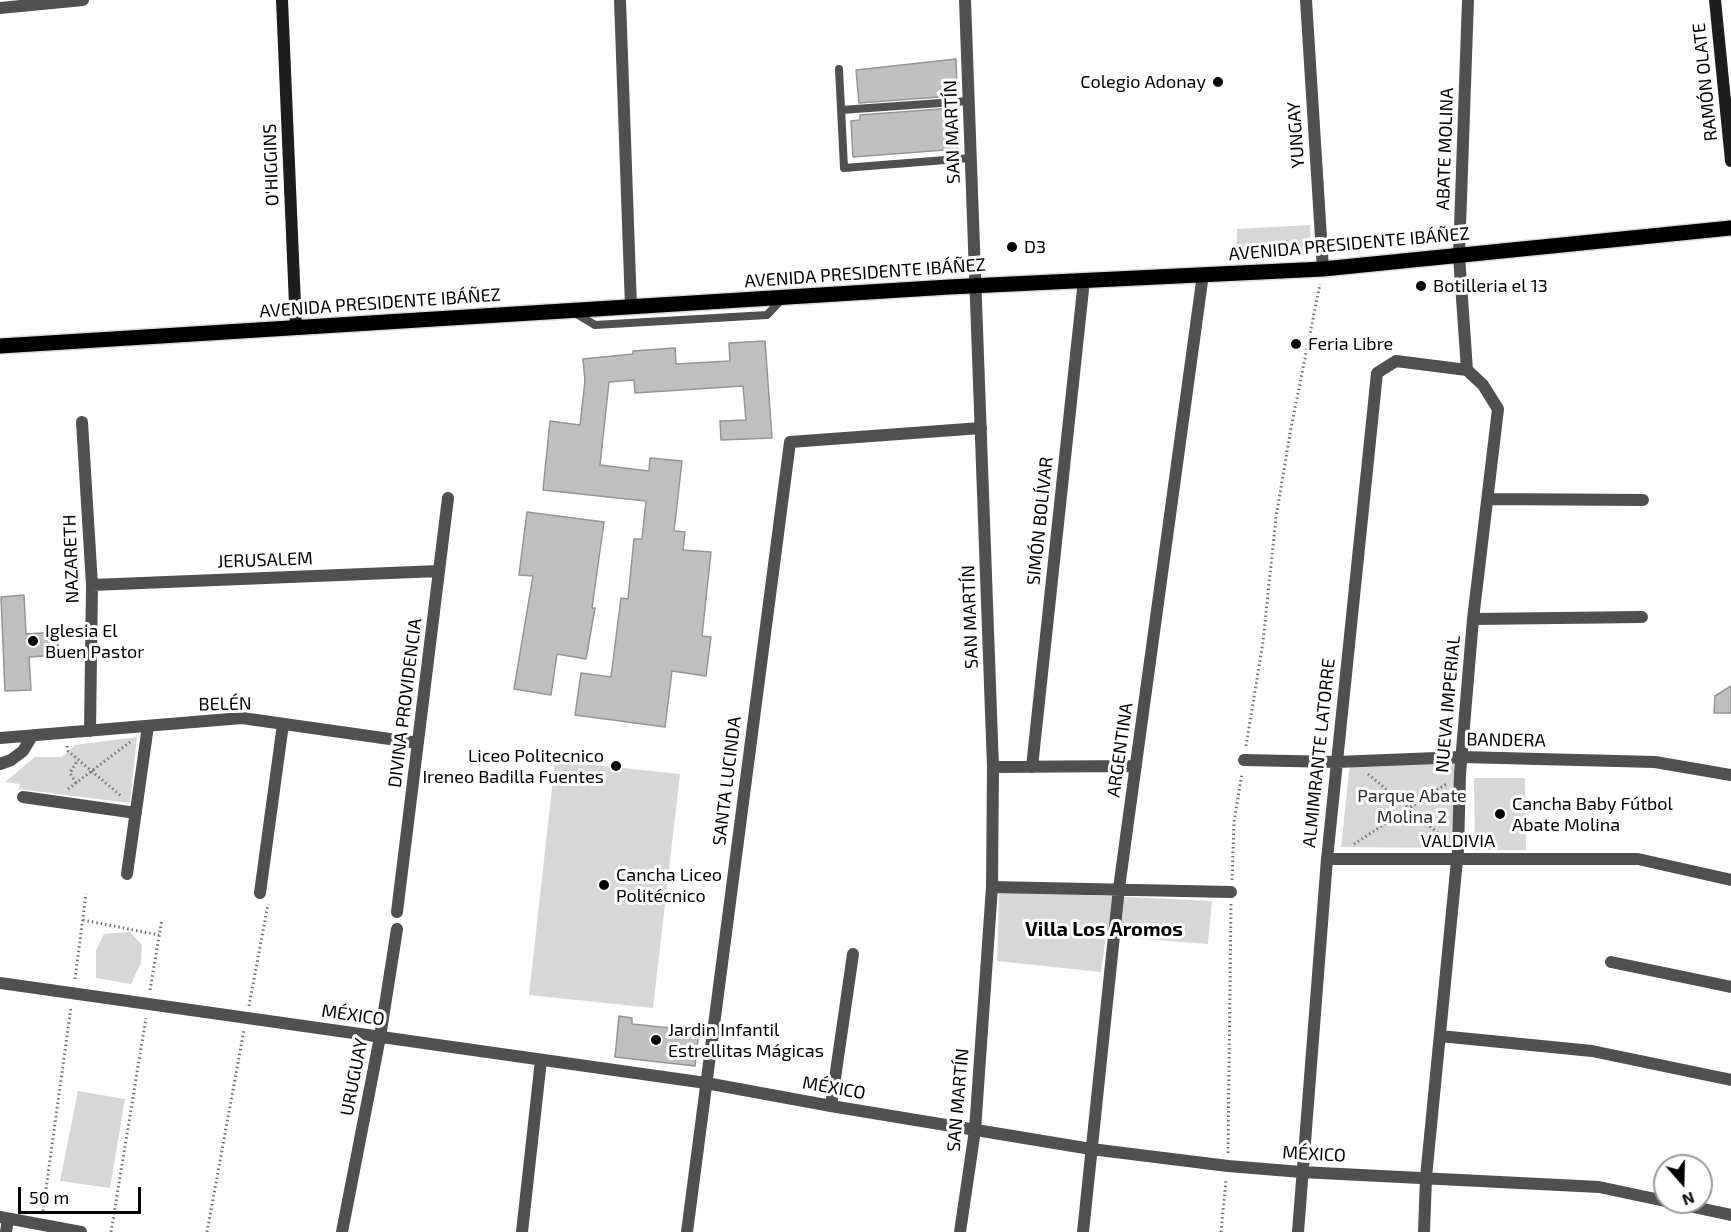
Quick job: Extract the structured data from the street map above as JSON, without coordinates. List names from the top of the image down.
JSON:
{
  "streets": {
    "main road": ["RAMÓN OLATE", "O'HIGGINS", "AVENIDA PRESIDENTE IBÁÑEZ"],
    "street": [
      "SAN MARTÍN",
      "YUNGAY",
      "ABATE MOLINA",
      "SIMÓN BOLÍVAR",
      "NAZARETH",
      "JERUSALEM",
      "DIVINA PROVIDENCIA",
      "BELÉN",
      "NUEVA IMPERIAL",
      "BANDERA",
      "ARGENTINA",
      "ALMIMRANTE LATORRE",
      "SANTA LUCINDA",
      "VALDIVIA",
      "MÉXICO",
      "URUGUAY"
    ]
  },
  "crossings": [
    ["SAN MARTÍN", "AVENIDA PRESIDENTE IBÁÑEZ"],
    ["SAN MARTÍN", "SANTA LUCINDA"],
    ["SAN MARTÍN", "MÉXICO"],
    ["YUNGAY", "AVENIDA PRESIDENTE IBÁÑEZ"],
    ["ABATE MOLINA", "AVENIDA PRESIDENTE IBÁÑEZ"],
    ["ABATE MOLINA", "NUEVA IMPERIAL"],
    ["ABATE MOLINA", "ALMIMRANTE LATORRE"],
    ["O'HIGGINS", "AVENIDA PRESIDENTE IBÁÑEZ"],
    ["AVENIDA PRESIDENTE IBÁÑEZ", "SIMÓN BOLÍVAR"],
    ["AVENIDA PRESIDENTE IBÁÑEZ", "ARGENTINA"],
    ["NAZARETH", "JERUSALEM"],
    ["NAZARETH", "BELÉN"],
    ["JERUSALEM", "DIVINA PROVIDENCIA"],
    ["DIVINA PROVIDENCIA", "BELÉN"],
    ["NUEVA IMPERIAL", "BANDERA"],
    ["NUEVA IMPERIAL", "ALMIMRANTE LATORRE"],
    ["NUEVA IMPERIAL", "VALDIVIA"],
    ["NUEVA IMPERIAL", "MÉXICO"],
    ["BANDERA", "ALMIMRANTE LATORRE"],
    ["ARGENTINA", "MÉXICO"],
    ["ALMIMRANTE LATORRE", "VALDIVIA"],
    ["ALMIMRANTE LATORRE", "MÉXICO"],
    ["SANTA LUCINDA", "MÉXICO"],
    ["MÉXICO", "URUGUAY"]
  ],
  "districts": ["Villa Los Aromos"],
  "parks": ["Parque Abate Molina 2"],
  "places": [
    "Colegio Adonay",
    "D3",
    "Botilleria el 13",
    "Feria Libre",
    "Iglesia El Buen Pastor",
    "Liceo Politecnico Ireneo Badilla Fuentes",
    "Cancha Baby Fútbol Abate Molina",
    "Cancha Liceo Politécnico",
    "Jardin Infantil Estrellitas Mágicas"
  ],
  "scale_bar": "50 m",
  "north": "bottom"
}
